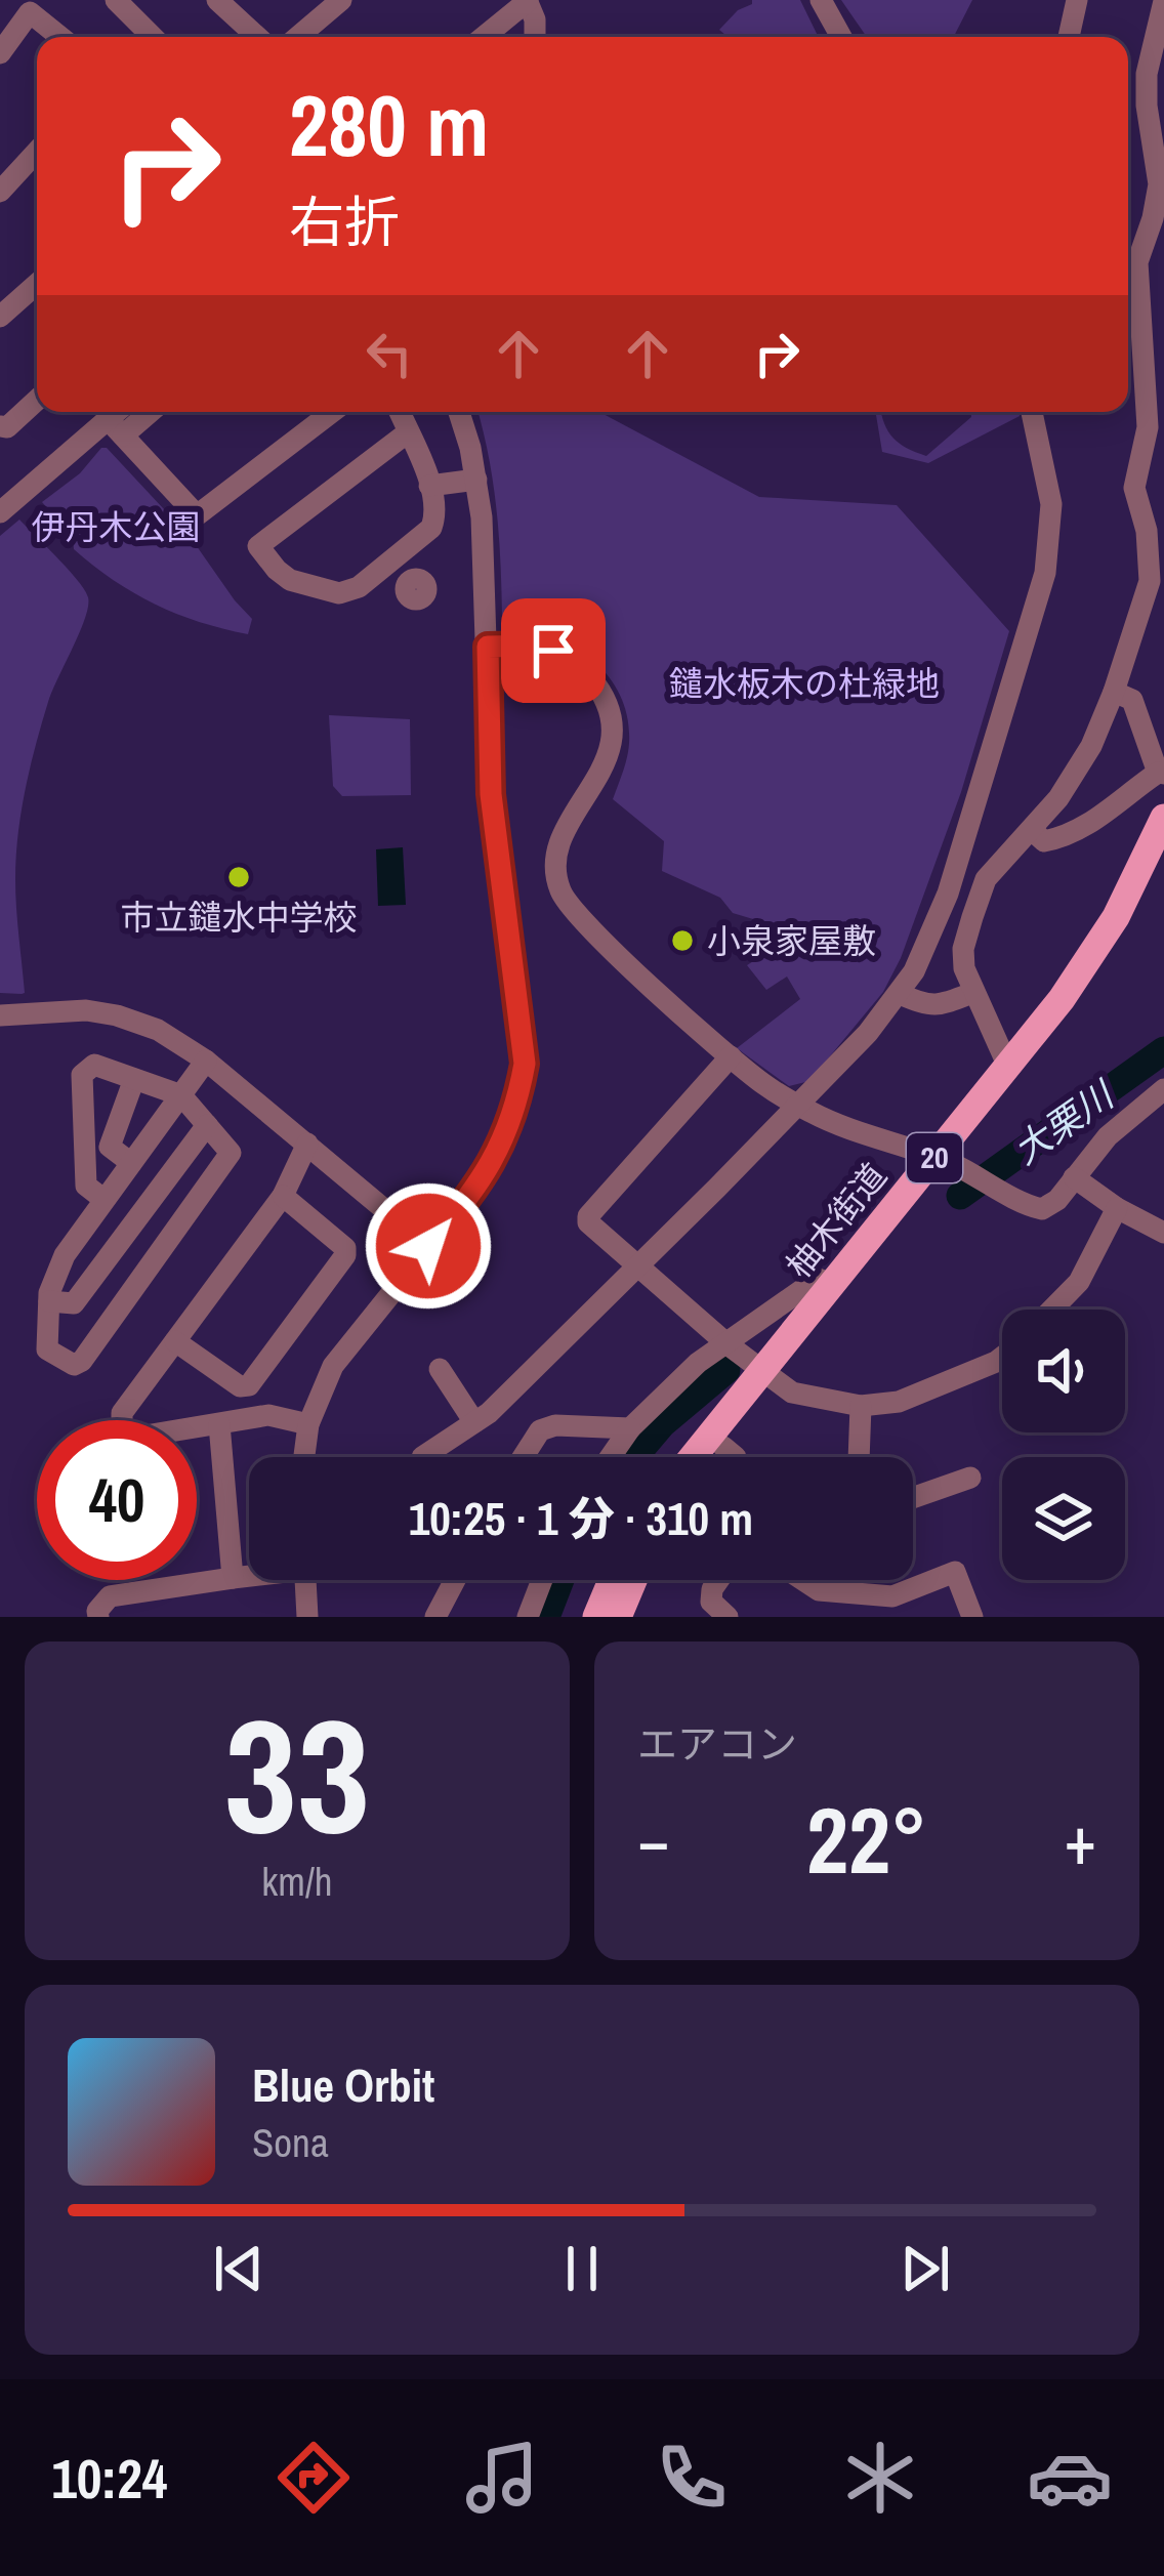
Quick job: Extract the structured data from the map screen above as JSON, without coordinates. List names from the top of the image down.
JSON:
{
  "streets": {
    "main road": ["20", "柚木街道"]
  },
  "water": ["大栗川"],
  "parks": ["伊丹木公園", "鑓水板木の杜緑地"],
  "places": ["市立鑓水中学校", "小泉家屋敷"],
  "page": {
    "turn": ["280 m", "右折"],
    "limit": "40",
    "trip": "10:25 · 1 分 · 310 m",
    "tile": [
      ["33", "km/h"],
      "エアコン"
    ],
    "heat": ["−", "22°", "+"],
    "song": ["Blue Orbit", "Sona"],
    "tabs": "10:24"
  }
}
